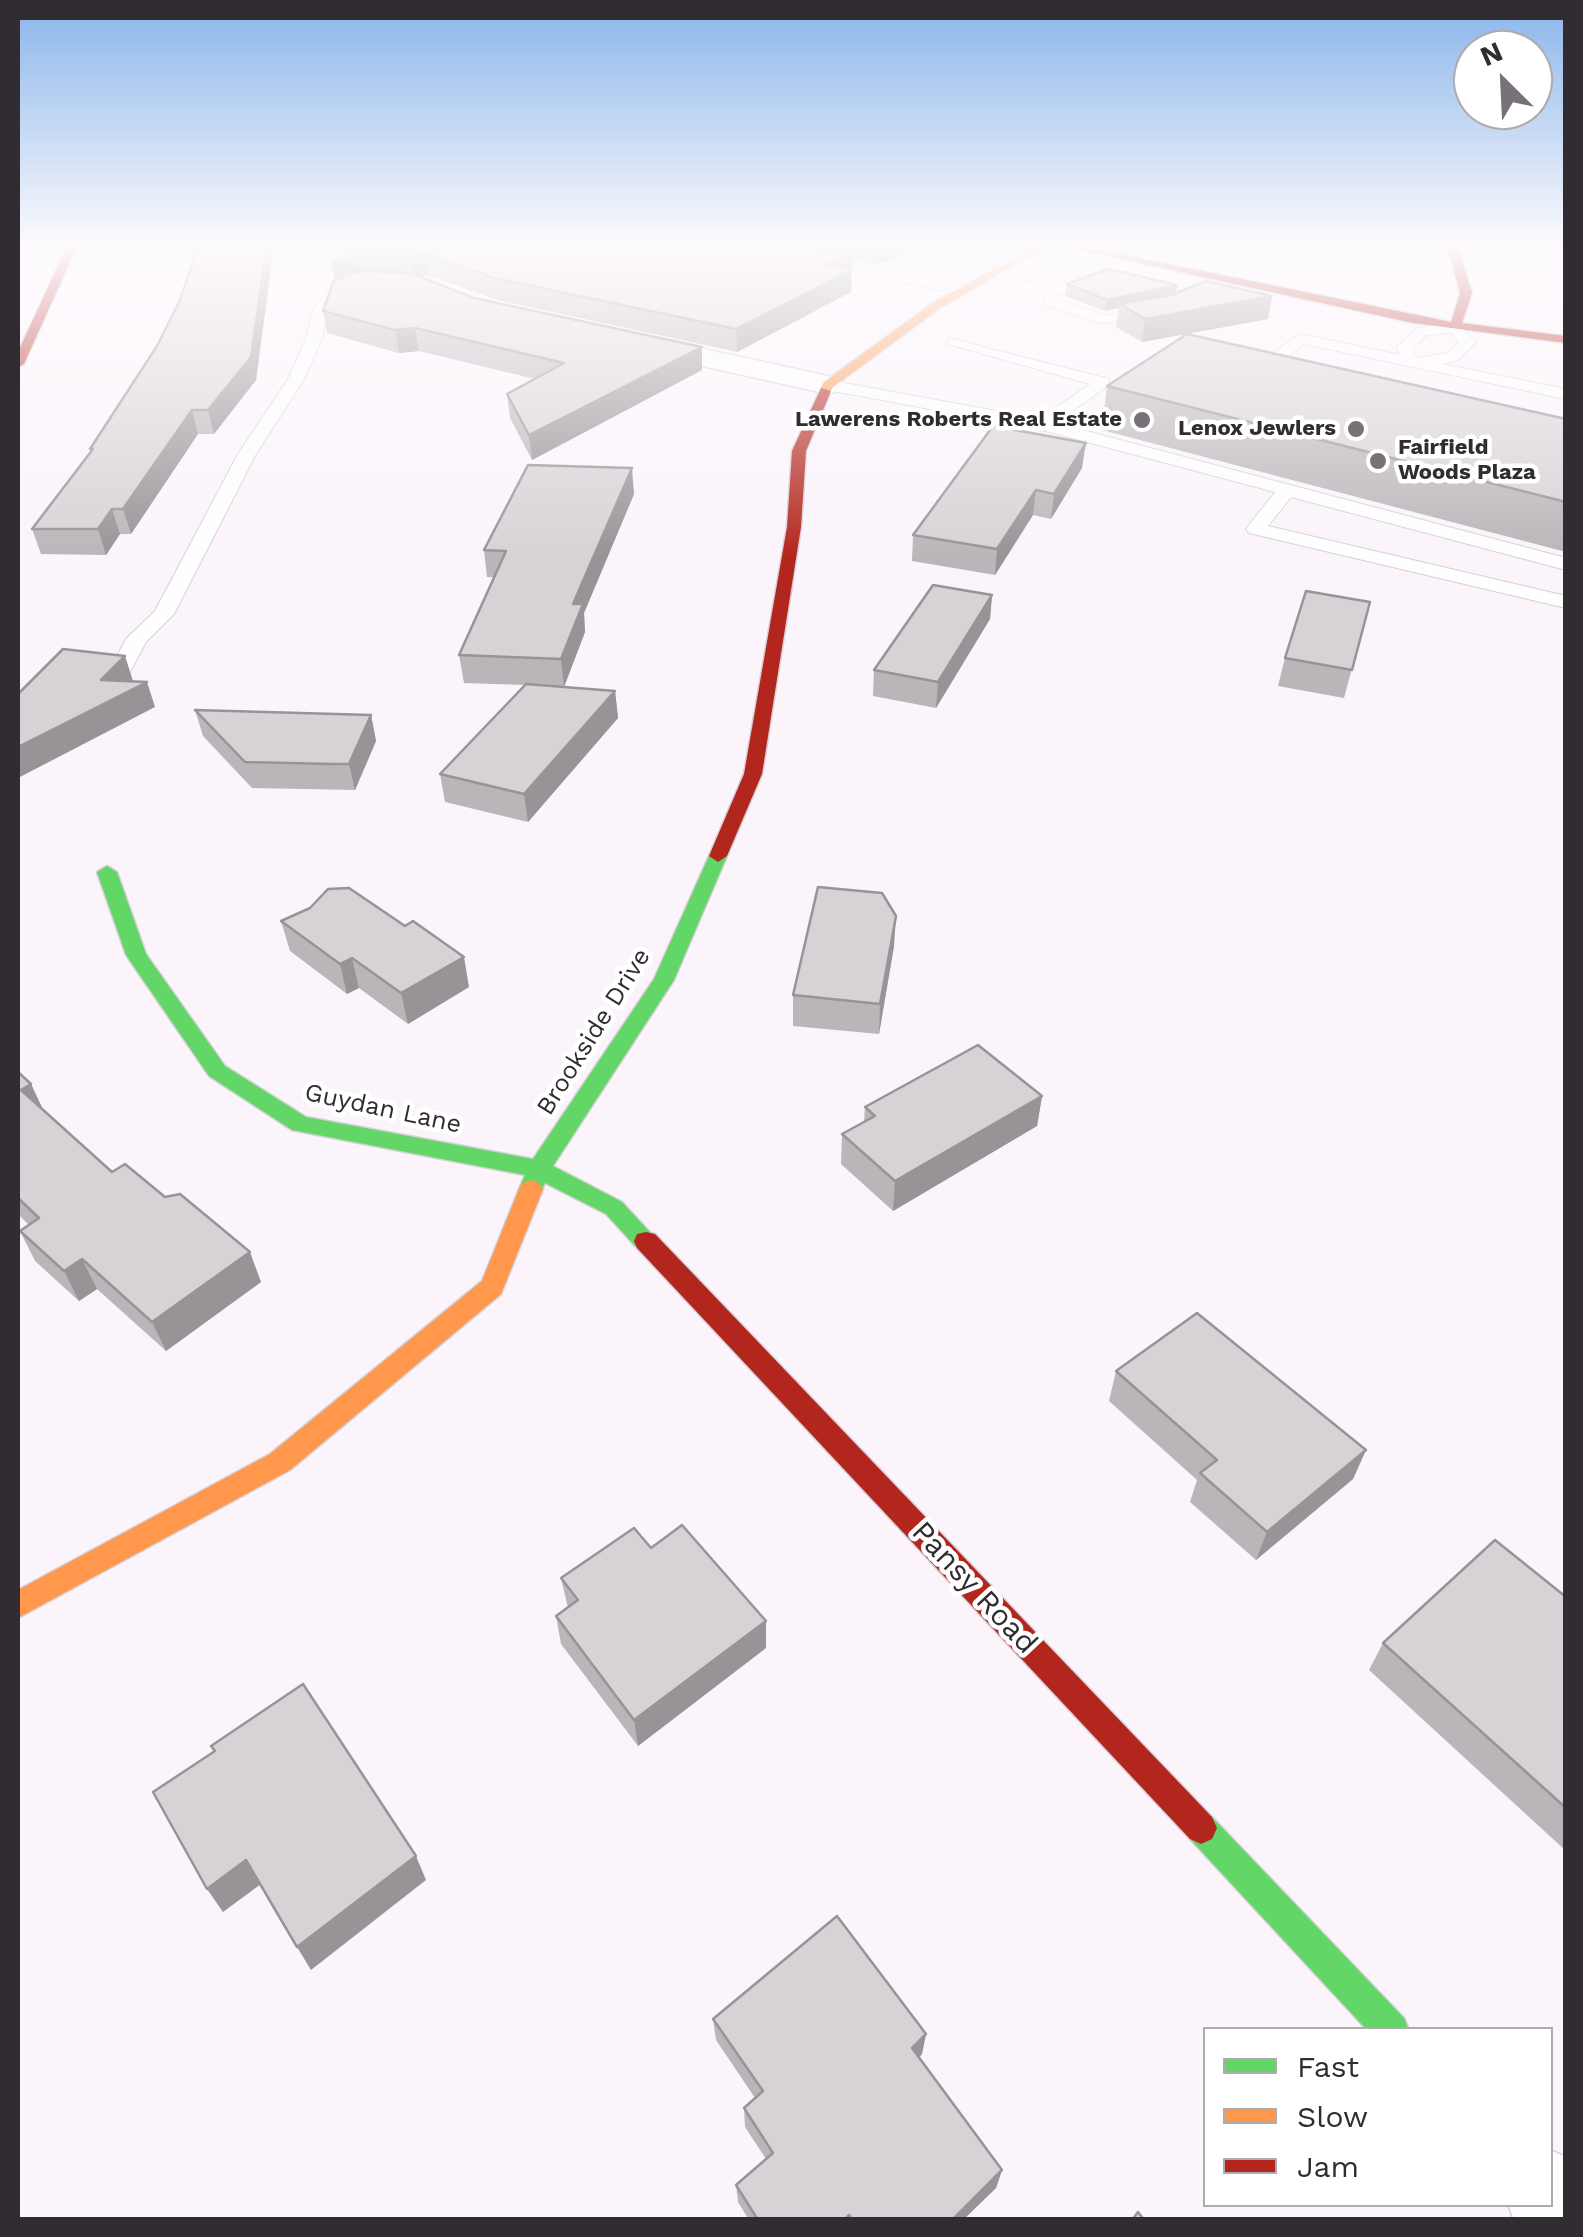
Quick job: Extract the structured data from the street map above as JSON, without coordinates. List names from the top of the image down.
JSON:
{
  "streets": {
    "street": ["Brookside Drive", "Guydan Lane", "Pansy Road"]
  },
  "crossings": [
    ["Brookside Drive", "Guydan Lane"],
    ["Brookside Drive", "Pansy Road"],
    ["Guydan Lane", "Pansy Road"]
  ],
  "places": ["Lawerens Roberts Real Estate", "Lenox Jewlers", "Fairfield Woods Plaza"],
  "legend": ["Fast", "Slow", "Jam"],
  "north": "top left"
}
